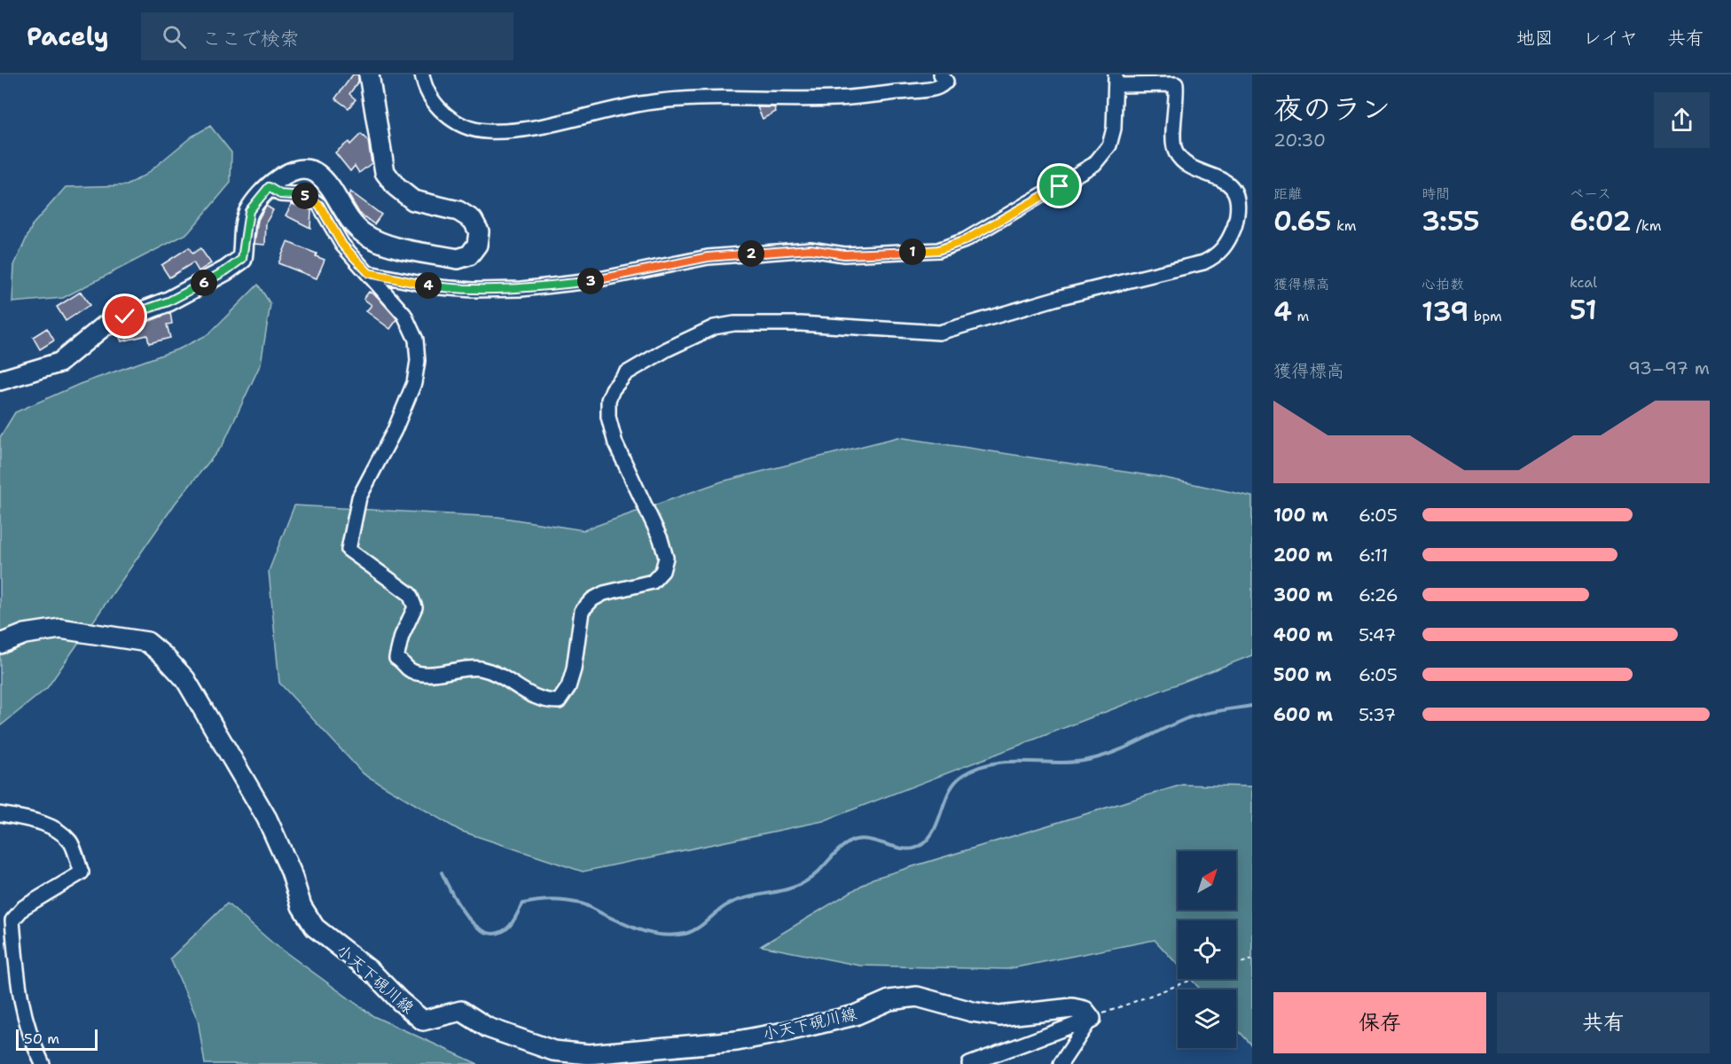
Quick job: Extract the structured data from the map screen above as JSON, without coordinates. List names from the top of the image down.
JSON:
{
  "streets": {
    "main road": ["小天下硯川線"]
  },
  "scale_bar": "50 m",
  "north": "top right",
  "page": {
    "header": "Pacely",
    "search": "ここで検索",
    "nav": ["地図", "レイヤ", "共有"],
    "heading": ["夜のラン", "20:30"],
    "stats": [
      ["距離", "0.65 km"],
      ["時間", "3:55"],
      ["ペース", "6:02 /km"],
      ["獲得標高", "4 m"],
      ["心拍数", "139 bpm"],
      ["kcal", "51"]
    ],
    "pins": [
      "5",
      "1",
      "2",
      "3",
      "6",
      "4"
    ],
    "chart": ["獲得標高", "93–97 m"],
    "list": [
      {
        "name": "100 m",
        "note": "6:05"
      },
      {
        "name": "200 m",
        "note": "6:11"
      },
      {
        "name": "300 m",
        "note": "6:26"
      },
      {
        "name": "400 m",
        "note": "5:47"
      },
      {
        "name": "500 m",
        "note": "6:05"
      },
      {
        "name": "600 m",
        "note": "5:37"
      }
    ],
    "buttons": ["保存", "共有"],
    "scale": "50 m"
  }
}
